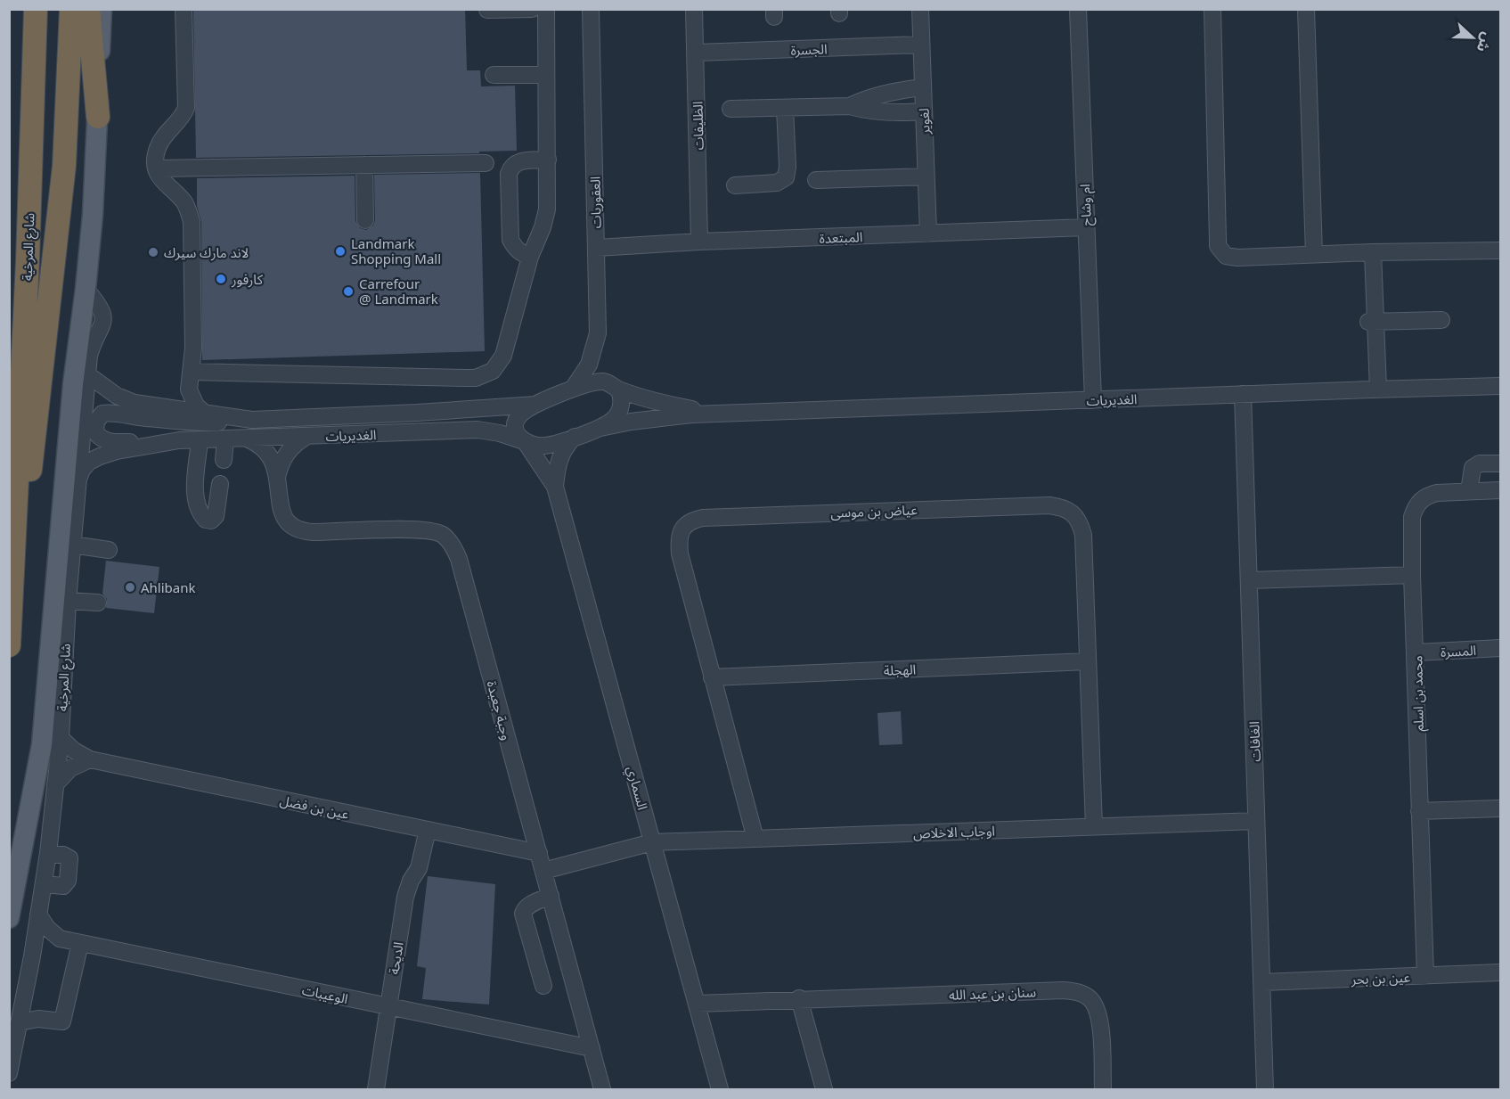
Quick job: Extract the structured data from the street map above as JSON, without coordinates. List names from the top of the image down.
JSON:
{
  "streets": {
    "highway": ["شارع المرخية"],
    "street": [
      "الجسرة",
      "لغوير",
      "الظليفات",
      "العقوريات",
      "ام وشاح",
      "المبتعدة",
      "الغديريات",
      "عياض بن موسى",
      "المسرة",
      "الهجلة",
      "محمد بن اسلم",
      "وجبة جعيدة",
      "الغافات",
      "السماري",
      "عين بن فضل",
      "اوجاب الاخلاص",
      "الديحة",
      "عين بن بحر",
      "سنان بن عبد الله",
      "الوعيبات"
    ]
  },
  "crossings": [
    ["الجسرة", "لغوير"],
    ["الجسرة", "الظليفات"],
    ["لغوير", "المبتعدة"],
    ["الظليفات", "المبتعدة"],
    ["العقوريات", "المبتعدة"],
    ["العقوريات", "الغديريات"],
    ["ام وشاح", "المبتعدة"],
    ["ام وشاح", "الغديريات"],
    ["شارع المرخية", "الغديريات"],
    ["شارع المرخية", "عين بن فضل"],
    ["الغديريات", "وجبة جعيدة"],
    ["الغديريات", "الغافات"],
    ["الغديريات", "السماري"],
    ["عياض بن موسى", "الهجلة"],
    ["عياض بن موسى", "اوجاب الاخلاص"],
    ["المسرة", "محمد بن اسلم"],
    ["محمد بن اسلم", "عين بن بحر"],
    ["وجبة جعيدة", "عين بن فضل"],
    ["وجبة جعيدة", "اوجاب الاخلاص"],
    ["وجبة جعيدة", "الوعيبات"],
    ["الغافات", "اوجاب الاخلاص"],
    ["الغافات", "عين بن بحر"],
    ["السماري", "اوجاب الاخلاص"],
    ["السماري", "سنان بن عبد الله"],
    ["عين بن فضل", "الديحة"],
    ["الديحة", "الوعيبات"]
  ],
  "places": [
    "Landmark Shopping Mall",
    "لاند مارك سيرك",
    "كارفور",
    "Carrefour @ Landmark",
    "Ahlibank"
  ],
  "north": "right"
}
